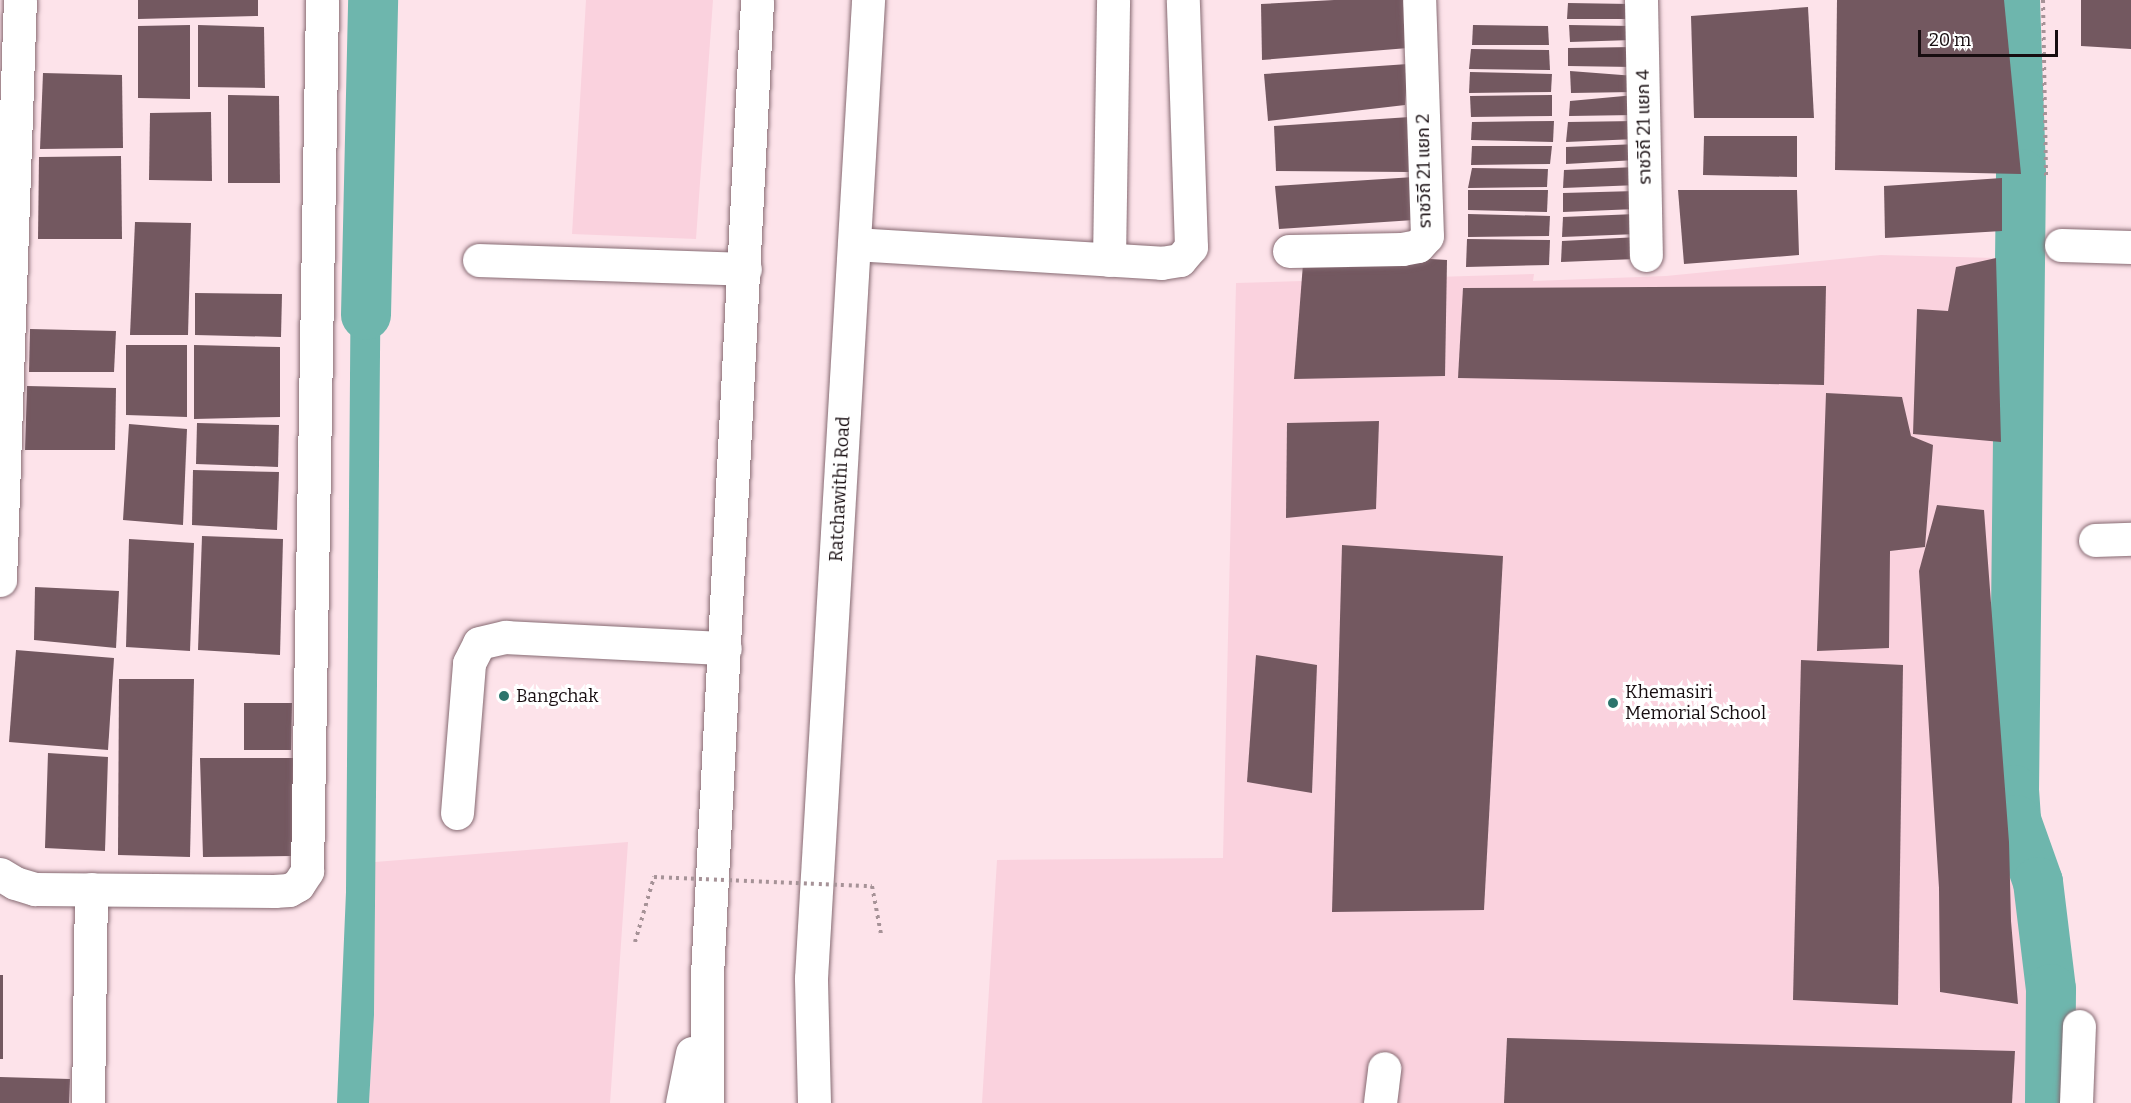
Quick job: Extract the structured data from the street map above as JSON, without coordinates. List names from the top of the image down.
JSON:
{
  "streets": {
    "street": ["ราชวิถี 21 แยก 4", "ราชวิถี 21 แยก 2", "Ratchawithi Road"]
  },
  "places": ["Bangchak", "Khemasiri Memorial School"],
  "scale_bar": "20 m"
}
